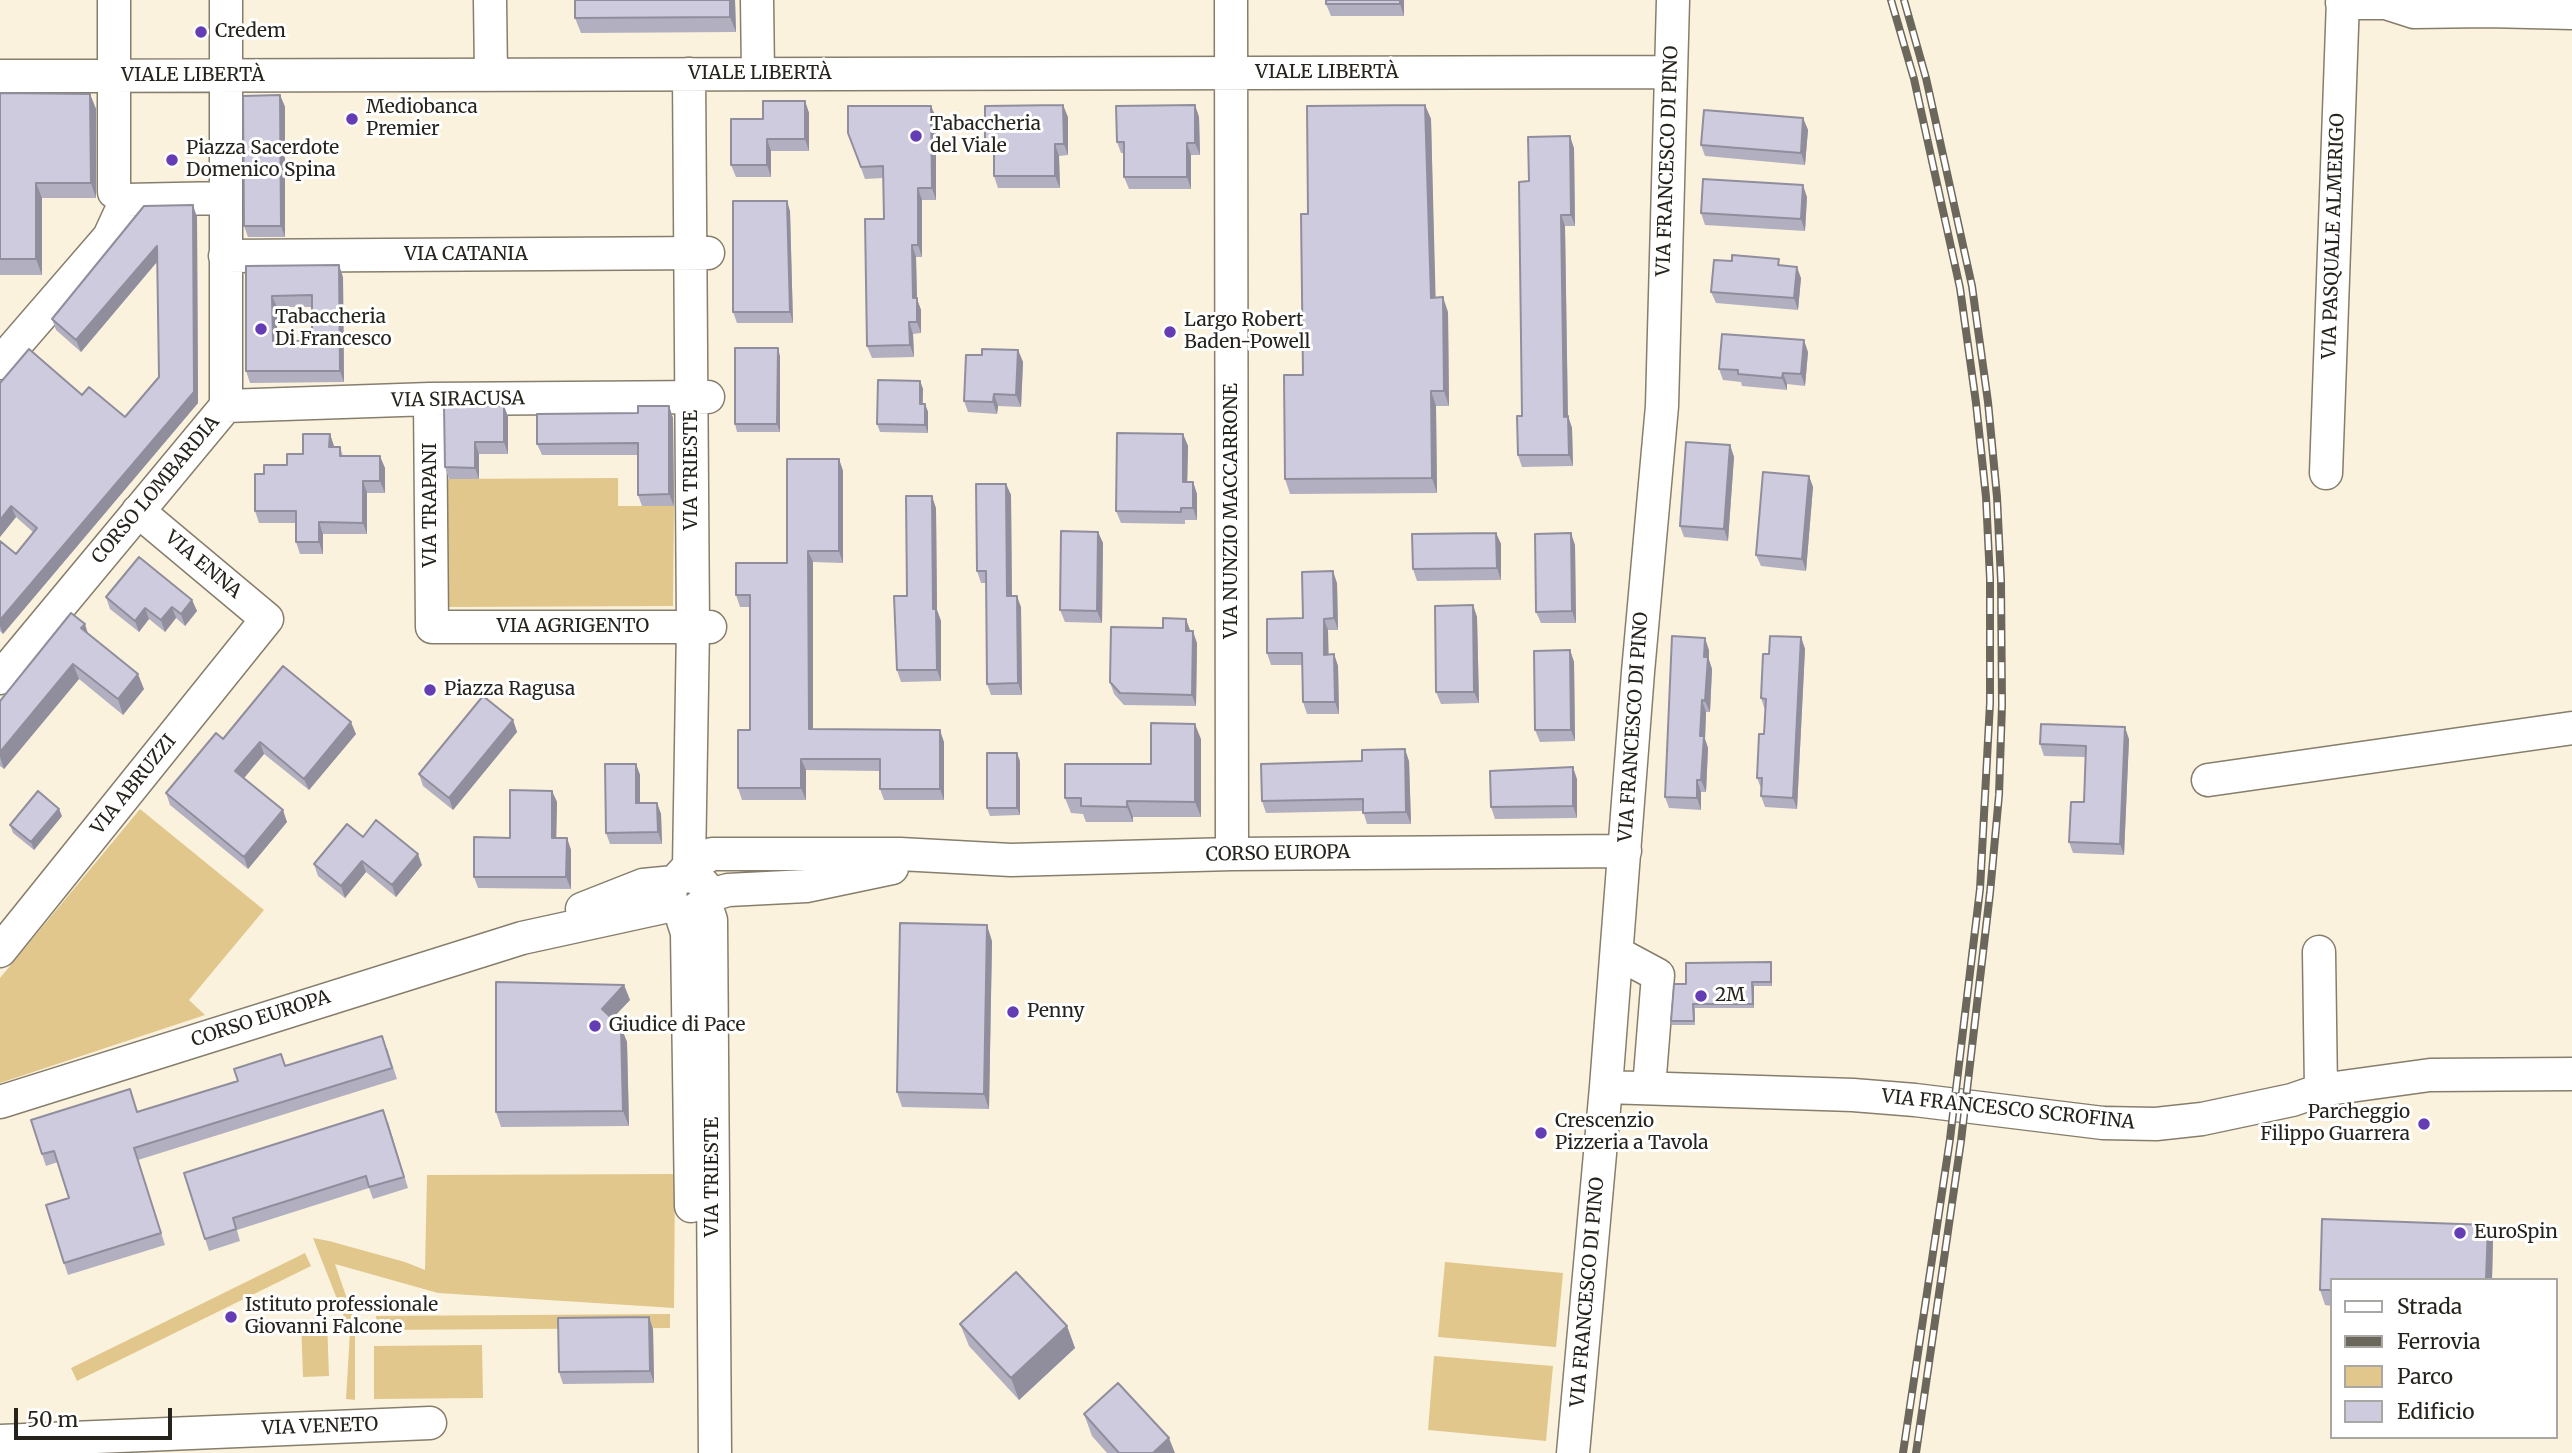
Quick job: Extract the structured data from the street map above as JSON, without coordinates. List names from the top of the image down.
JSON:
{
  "streets": {
    "street": [
      "VIALE LIBERTÀ",
      "VIA FRANCESCO DI PINO",
      "VIA PASQUALE ALMERIGO",
      "VIA CATANIA",
      "VIA SIRACUSA",
      "VIA TRIESTE",
      "CORSO LOMBARDIA",
      "VIA TRAPANI",
      "VIA NUNZIO MACCARRONE",
      "VIA ENNA",
      "VIA AGRIGENTO",
      "VIA ABRUZZI",
      "CORSO EUROPA",
      "VIA FRANCESCO SCROFINA",
      "VIA VENETO"
    ]
  },
  "crossings": [
    ["VIALE LIBERTÀ", "VIA FRANCESCO DI PINO"],
    ["VIALE LIBERTÀ", "VIA TRIESTE"],
    ["VIALE LIBERTÀ", "CORSO LOMBARDIA"],
    ["VIALE LIBERTÀ", "VIA NUNZIO MACCARRONE"],
    ["VIA FRANCESCO DI PINO", "CORSO EUROPA"],
    ["VIA FRANCESCO DI PINO", "VIA FRANCESCO SCROFINA"],
    ["VIA CATANIA", "VIA TRIESTE"],
    ["VIA CATANIA", "CORSO LOMBARDIA"],
    ["VIA SIRACUSA", "VIA TRIESTE"],
    ["VIA SIRACUSA", "CORSO LOMBARDIA"],
    ["VIA SIRACUSA", "VIA TRAPANI"],
    ["VIA TRIESTE", "VIA AGRIGENTO"],
    ["VIA TRIESTE", "CORSO EUROPA"],
    ["CORSO LOMBARDIA", "VIA ENNA"],
    ["VIA TRAPANI", "VIA AGRIGENTO"],
    ["VIA NUNZIO MACCARRONE", "CORSO EUROPA"],
    ["VIA ENNA", "VIA ABRUZZI"]
  ],
  "places": [
    "Credem",
    "Mediobanca Premier",
    "Tabaccheria del Viale",
    "Piazza Sacerdote Domenico Spina",
    "Tabaccheria Di Francesco",
    "Largo Robert Baden-Powell",
    "Piazza Ragusa",
    "2M",
    "Penny",
    "Giudice di Pace",
    "Parcheggio Filippo Guarrera",
    "Crescenzio Pizzeria a Tavola",
    "EuroSpin",
    "Istituto professionale Giovanni Falcone"
  ],
  "legend": [
    "Strada",
    "Ferrovia",
    "Parco",
    "Edificio"
  ],
  "scale_bar": "50 m"
}
